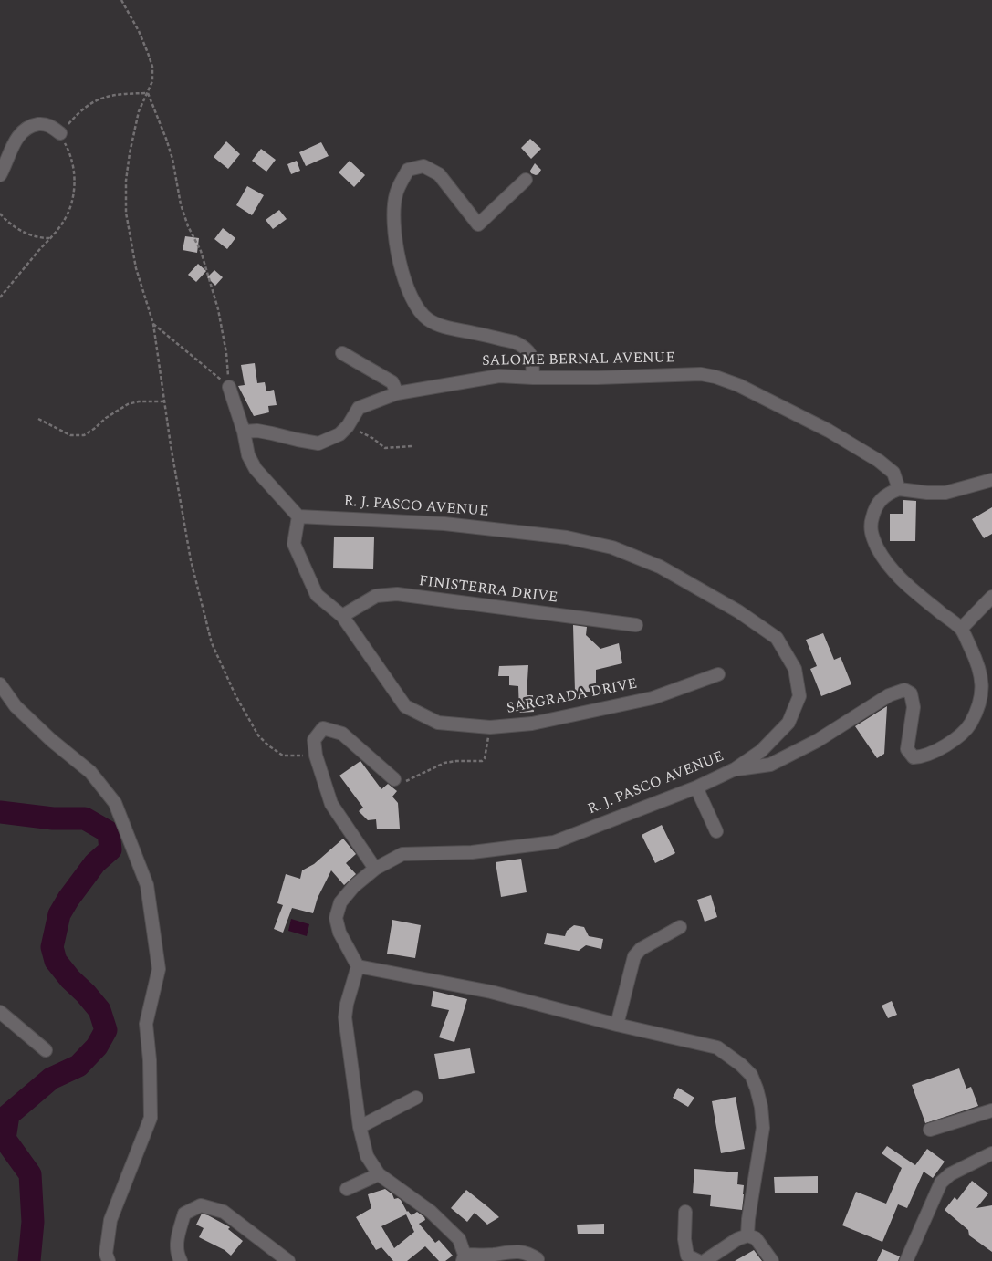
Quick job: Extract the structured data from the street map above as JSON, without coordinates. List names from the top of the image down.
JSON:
{
  "streets": {
    "street": [
      "SALOME BERNAL AVENUE",
      "R. J. PASCO AVENUE",
      "FINISTERRA DRIVE",
      "SARGRADA DRIVE"
    ]
  },
  "crossings": [
    ["R. J. PASCO AVENUE", "SARGRADA DRIVE"],
    ["FINISTERRA DRIVE", "SARGRADA DRIVE"]
  ]
}
